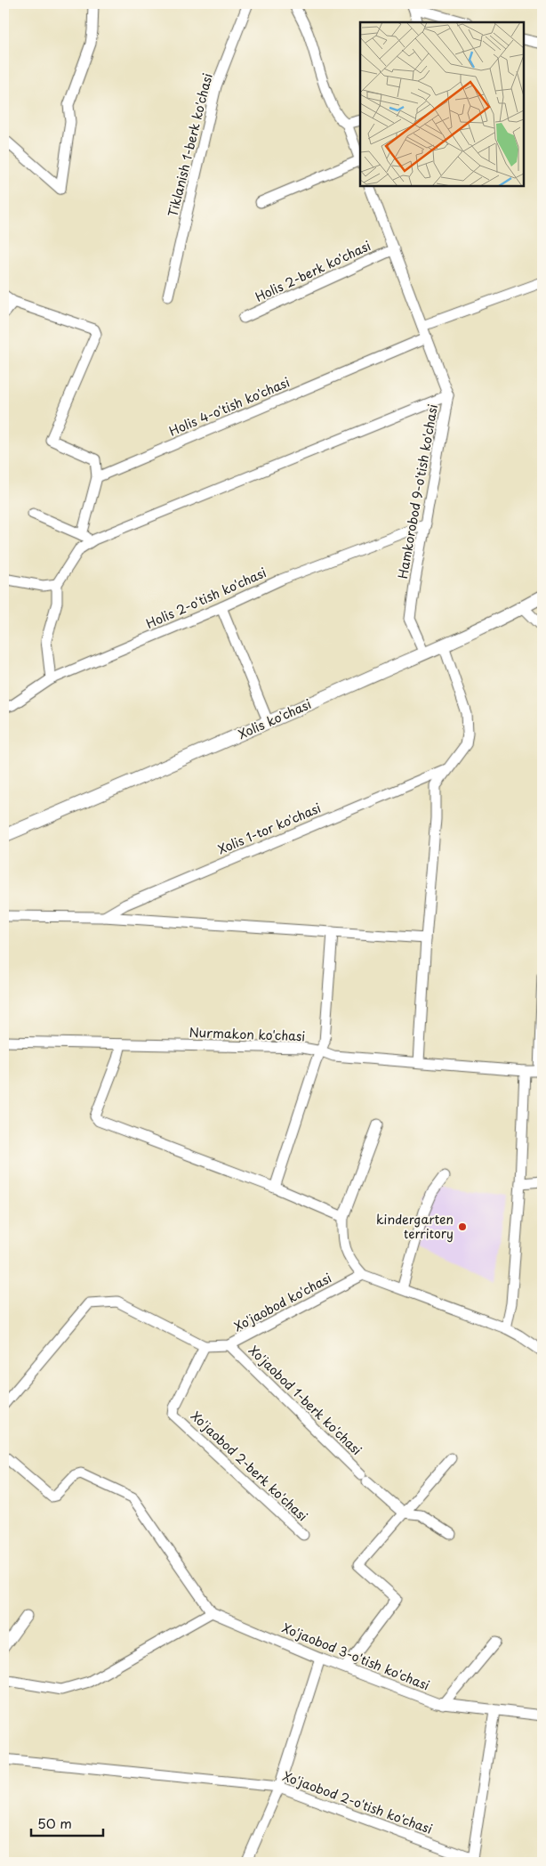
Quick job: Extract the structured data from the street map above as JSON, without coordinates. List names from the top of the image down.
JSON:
{
  "streets": {
    "street": [
      "Tiklanish 1-berk ko'chasi",
      "Holis 2-berk ko'chasi",
      "Holis 4-o'tish ko'chasi",
      "Hamkorobod 9-o'tish ko'chasi",
      "Holis 2-o'tish ko'chasi",
      "Xolis ko'chasi",
      "Xolis 1-tor ko'chasi",
      "Nurmakon ko'chasi",
      "Xo'jaobod ko'chasi",
      "Xo'jaobod 1-berk ko'chasi",
      "Xo'jaobod 2-berk ko'chasi",
      "Xo'jaobod 3-o'tish ko'chasi",
      "Xo'jaobod 2-o'tish ko'chasi"
    ]
  },
  "crossings": [
    ["Holis 2-berk ko'chasi", "Hamkorobod 9-o'tish ko'chasi"],
    ["Holis 4-o'tish ko'chasi", "Hamkorobod 9-o'tish ko'chasi"],
    ["Hamkorobod 9-o'tish ko'chasi", "Holis 2-o'tish ko'chasi"],
    ["Hamkorobod 9-o'tish ko'chasi", "Xolis ko'chasi"],
    ["Xo'jaobod ko'chasi", "Xo'jaobod 1-berk ko'chasi"],
    ["Xo'jaobod ko'chasi", "Xo'jaobod 2-berk ko'chasi"],
    ["Xo'jaobod 3-o'tish ko'chasi", "Xo'jaobod 2-o'tish ko'chasi"]
  ],
  "places": ["kindergarten territory"],
  "scale_bar": "50 m"
}
